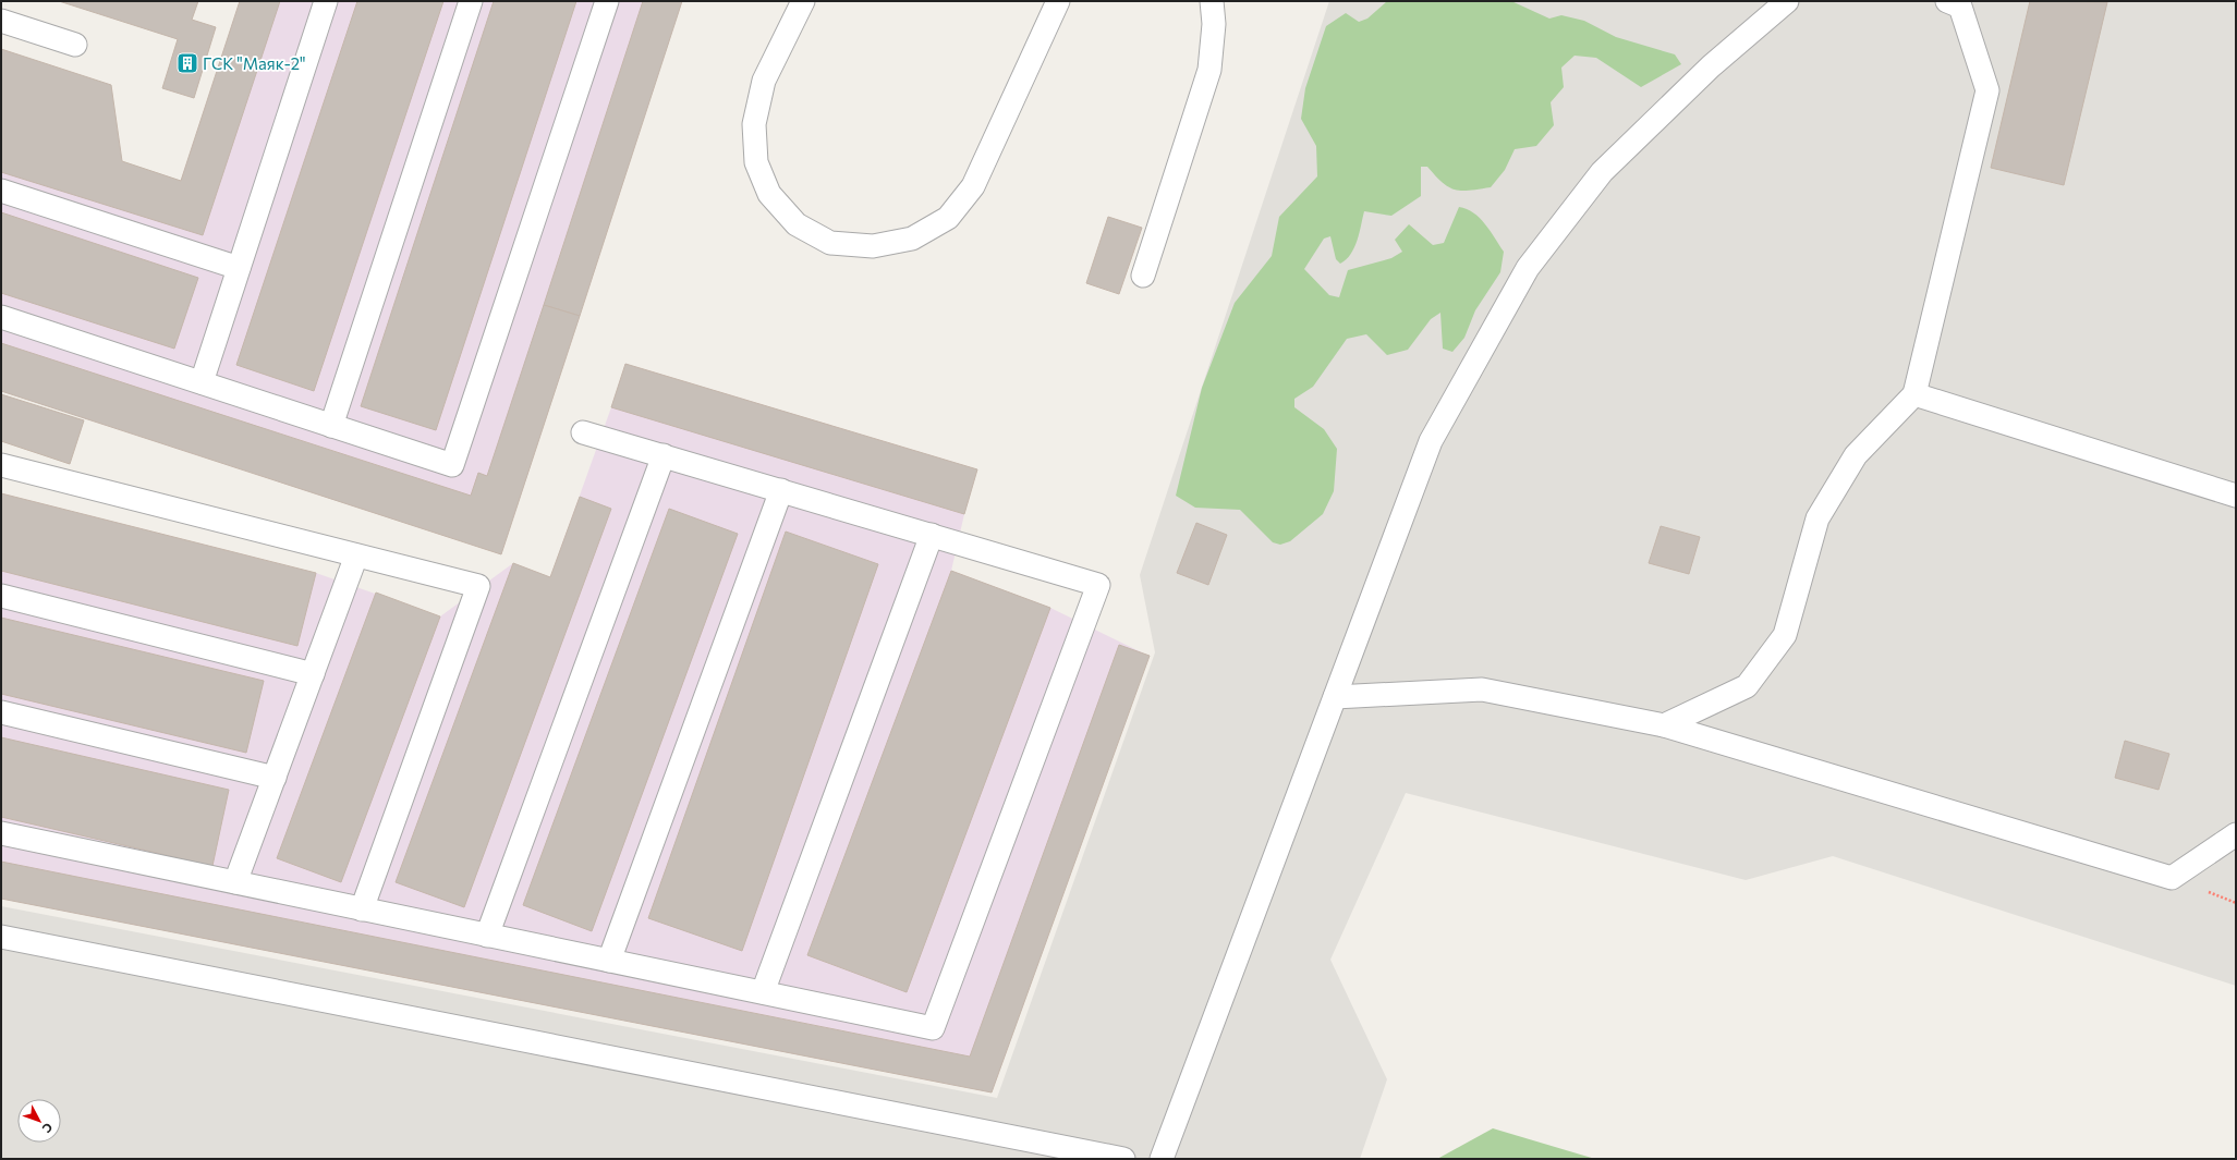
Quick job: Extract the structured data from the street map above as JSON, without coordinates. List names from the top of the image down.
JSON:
{
  "places": {
    "building": ["ГСК \"Маяк-2\""]
  },
  "north": "bottom right"
}
